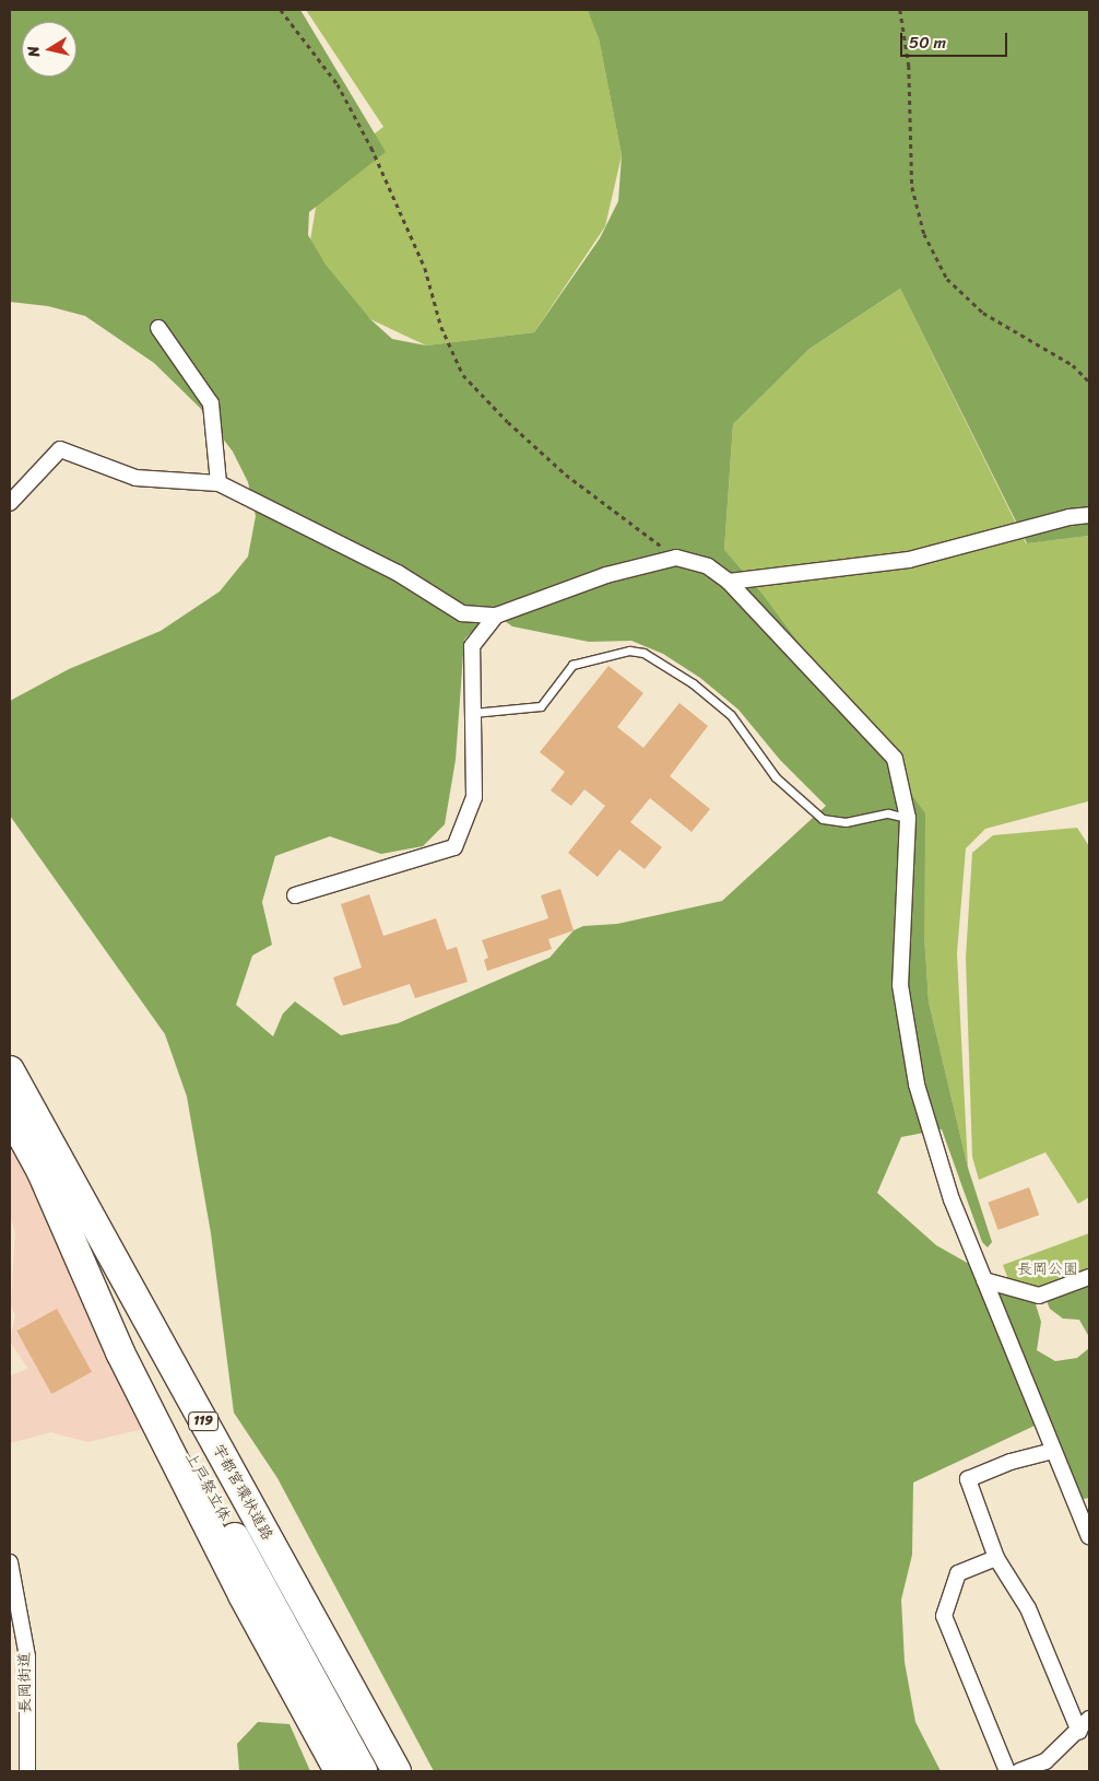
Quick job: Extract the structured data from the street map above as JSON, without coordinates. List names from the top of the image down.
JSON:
{
  "streets": {
    "highway": ["119", "上戸祭立体", "宇都宮環状道路"],
    "street": ["長岡街道"]
  },
  "crossings": [
    ["上戸祭立体", "宇都宮環状道路"]
  ],
  "parks": ["長岡公園"],
  "scale_bar": "50 m",
  "north": "left"
}
